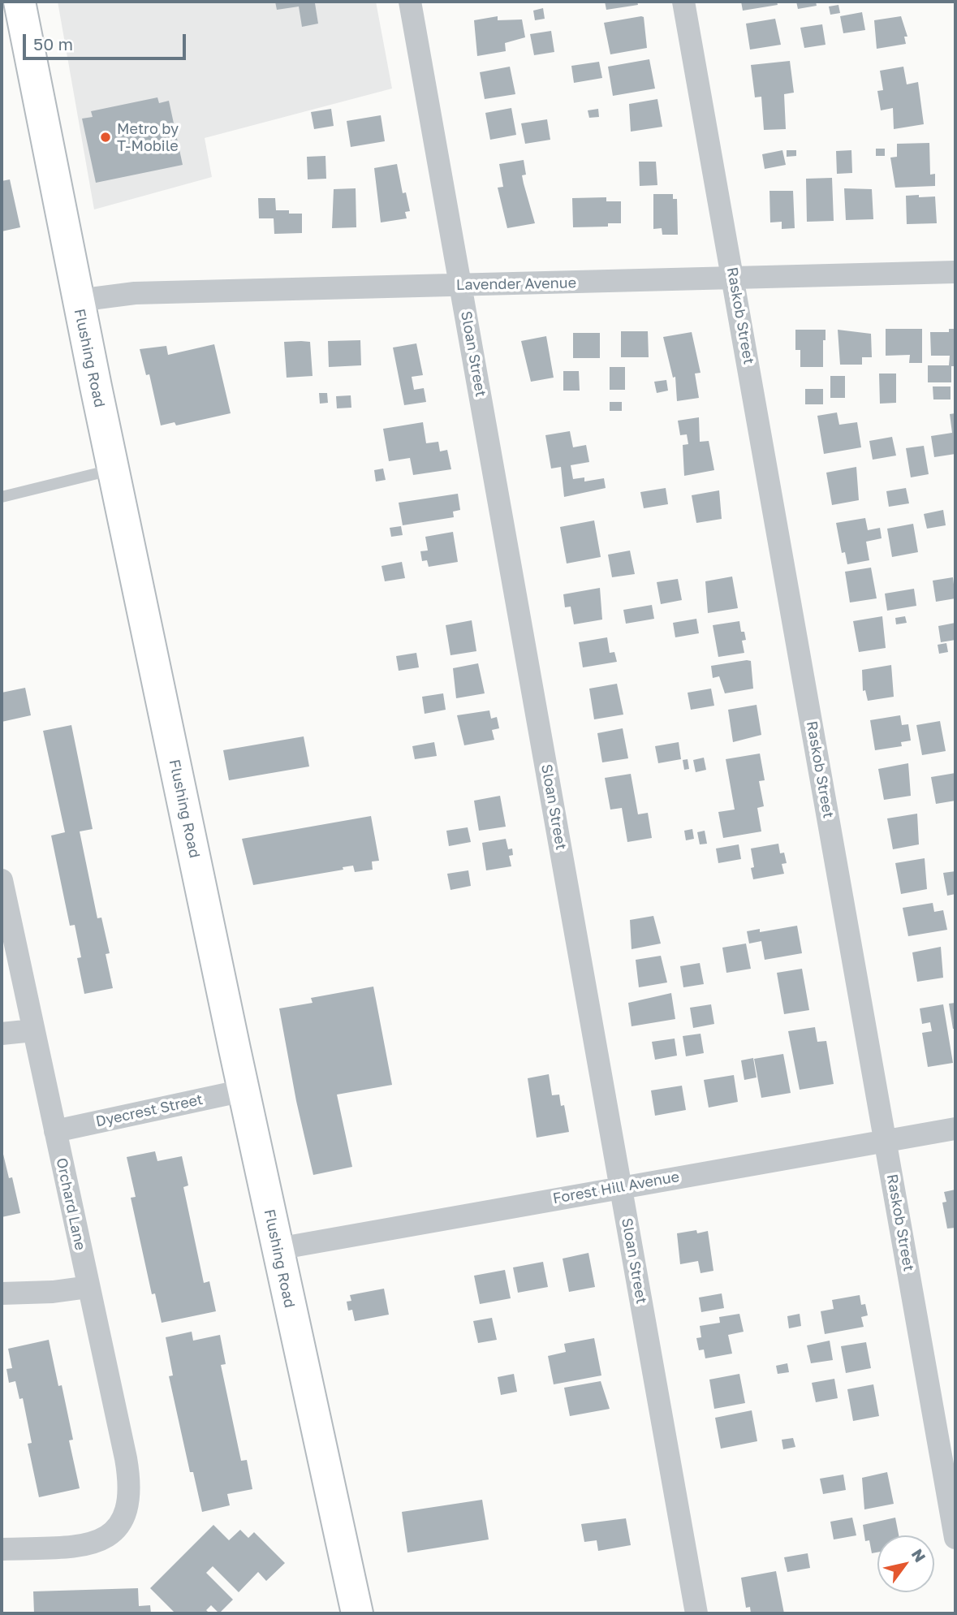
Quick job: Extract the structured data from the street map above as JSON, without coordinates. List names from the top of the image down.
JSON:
{
  "streets": {
    "main road": ["Flushing Road"],
    "street": [
      "Lavender Avenue",
      "Raskob Street",
      "Sloan Street",
      "Dyecrest Street",
      "Forest Hill Avenue",
      "Orchard Lane"
    ]
  },
  "crossings": [
    ["Lavender Avenue", "Raskob Street"],
    ["Lavender Avenue", "Sloan Street"],
    ["Lavender Avenue", "Flushing Road"],
    ["Raskob Street", "Forest Hill Avenue"],
    ["Sloan Street", "Forest Hill Avenue"],
    ["Flushing Road", "Dyecrest Street"],
    ["Flushing Road", "Forest Hill Avenue"],
    ["Dyecrest Street", "Orchard Lane"]
  ],
  "places": ["Metro by T-Mobile"],
  "scale_bar": "50 m",
  "north": "top right"
}
